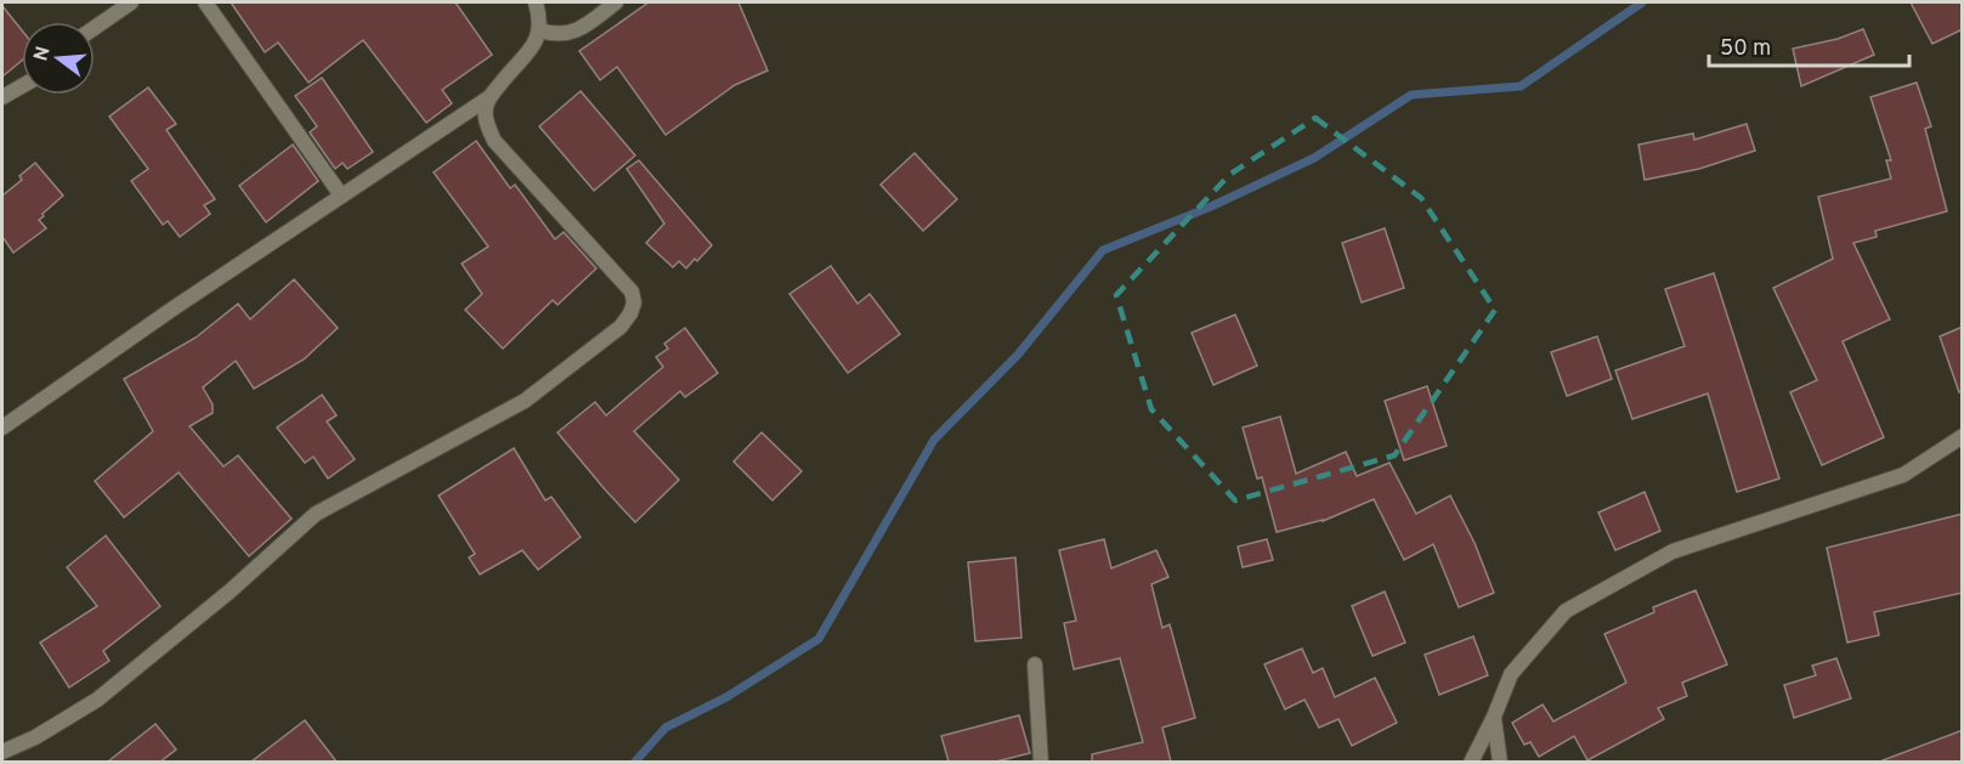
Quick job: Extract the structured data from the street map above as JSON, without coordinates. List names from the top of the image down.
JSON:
{
  "scale_bar": "50 m",
  "north": "left"
}
